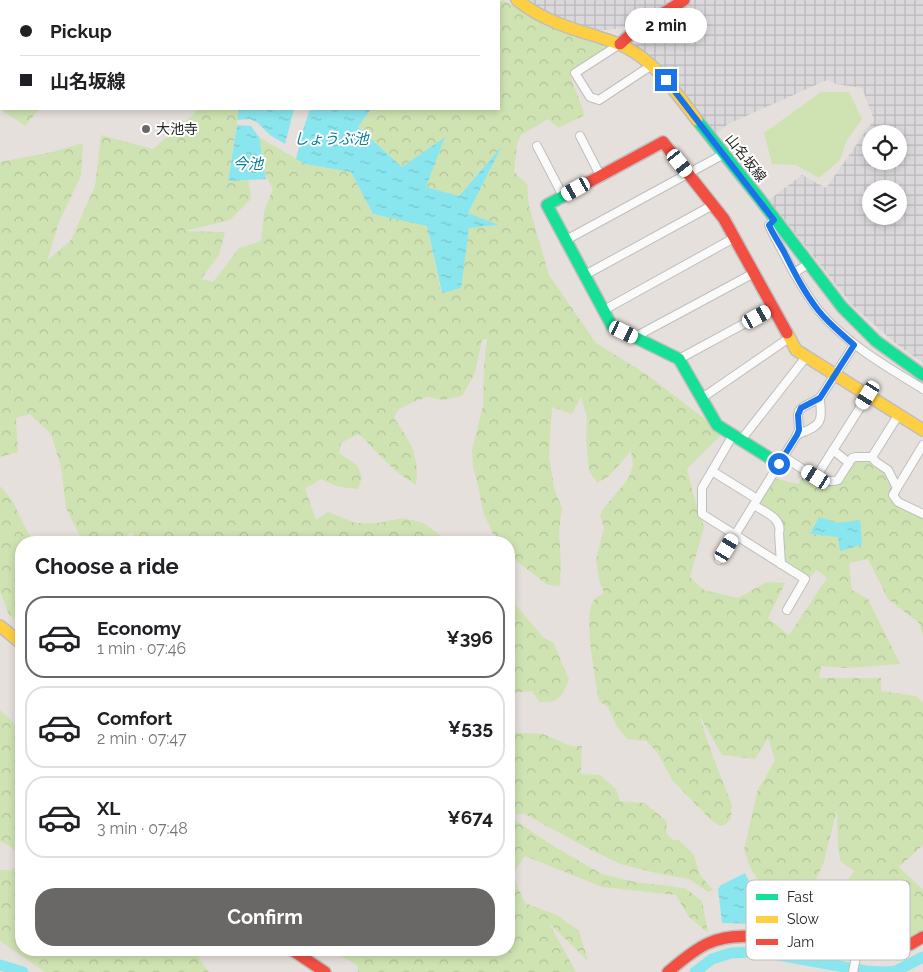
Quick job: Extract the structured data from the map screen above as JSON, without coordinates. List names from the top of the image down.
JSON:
{
  "streets": {
    "street": ["山名坂線"]
  },
  "water": ["しょうぶ池", "今池"],
  "places": ["大池寺"],
  "legend": ["Fast", "Slow", "Jam"],
  "page": {
    "banner": ["Pickup", "山名坂線"],
    "bubble": "2 min",
    "heading": "Choose a ride",
    "list": [
      {
        "name": "Economy",
        "note": "1 min · 07:46",
        "value": "¥396"
      },
      {
        "name": "Comfort",
        "note": "2 min · 07:47",
        "value": "¥535"
      },
      {
        "name": "XL",
        "note": "3 min · 07:48",
        "value": "¥674"
      }
    ],
    "buttons": "Confirm"
  }
}
